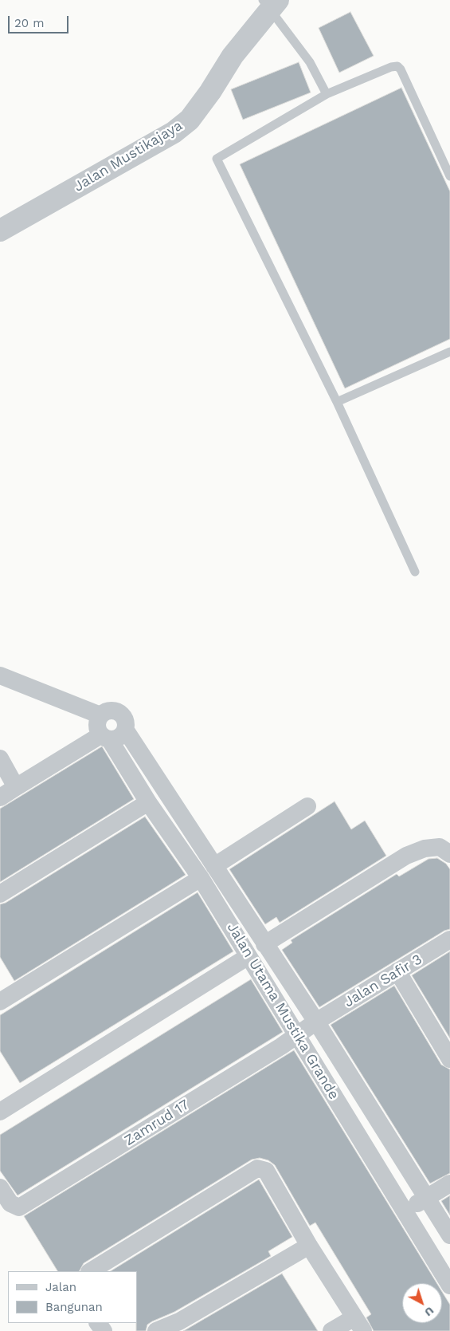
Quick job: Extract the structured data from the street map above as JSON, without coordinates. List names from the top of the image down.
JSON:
{
  "streets": {
    "street": [
      "Jalan Mustikajaya",
      "Jalan Safir 3",
      "Jalan Utama Mustika Grande",
      "Zamrud 17"
    ]
  },
  "crossings": [
    ["Jalan Safir 3", "Jalan Utama Mustika Grande"],
    ["Jalan Safir 3", "Zamrud 17"],
    ["Jalan Utama Mustika Grande", "Zamrud 17"]
  ],
  "legend": ["Jalan", "Bangunan"],
  "scale_bar": "20 m",
  "north": "bottom right"
}
